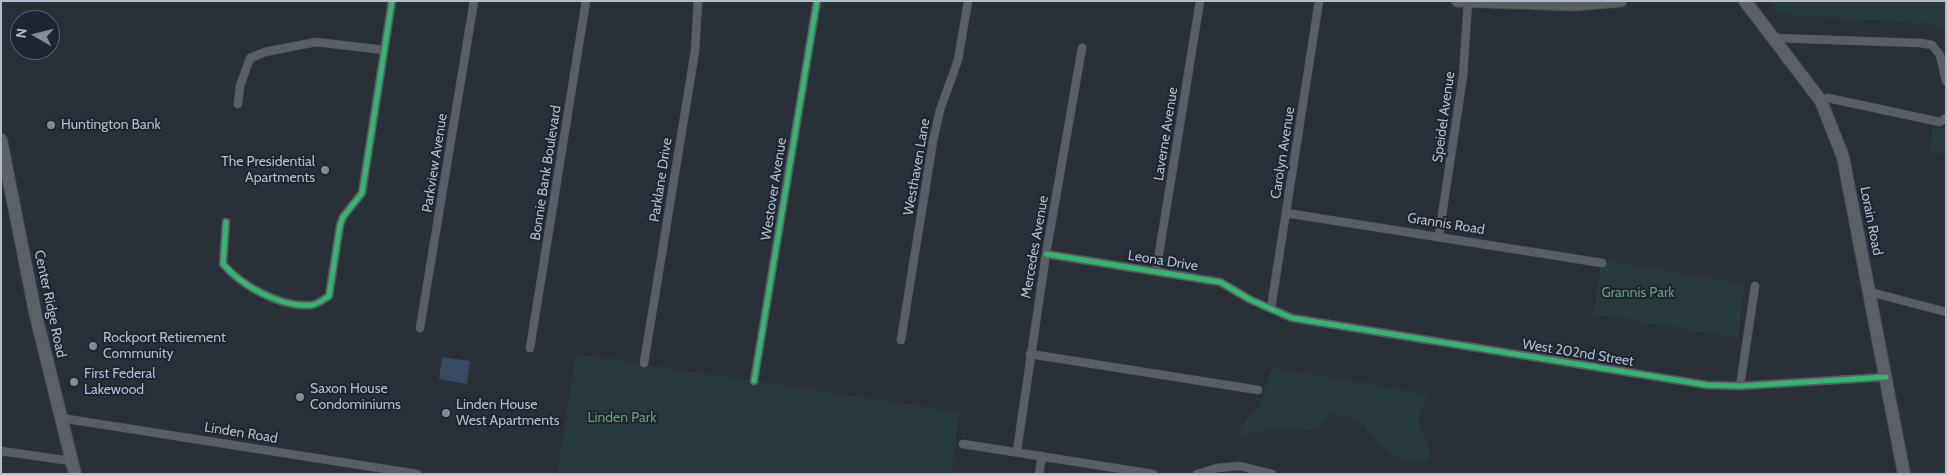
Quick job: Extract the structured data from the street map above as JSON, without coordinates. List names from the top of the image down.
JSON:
{
  "streets": {
    "main road": ["Lorain Road", "Center Ridge Road"],
    "street": [
      "Speidel Avenue",
      "Laverne Avenue",
      "Carolyn Avenue",
      "Parkview Avenue",
      "Westhaven Lane",
      "Bonnie Bank Boulevard",
      "Parklane Drive",
      "Westover Avenue",
      "Grannis Road",
      "Mercedes Avenue",
      "Leona Drive",
      "West 202nd Street",
      "Linden Road"
    ]
  },
  "crossings": [
    ["Speidel Avenue", "Grannis Road"],
    ["Laverne Avenue", "Leona Drive"],
    ["Carolyn Avenue", "Grannis Road"],
    ["Carolyn Avenue", "Leona Drive"],
    ["Carolyn Avenue", "West 202nd Street"],
    ["Lorain Road", "West 202nd Street"],
    ["Mercedes Avenue", "Leona Drive"],
    ["Leona Drive", "West 202nd Street"],
    ["Center Ridge Road", "Linden Road"]
  ],
  "parks": ["Grannis Park", "Linden Park"],
  "places": [
    "Huntington Bank",
    "The Presidential Apartments",
    "Rockport Retirement Community",
    "First Federal Lakewood",
    "Saxon House Condominiums",
    "Linden House West Apartments"
  ],
  "north": "left"
}
